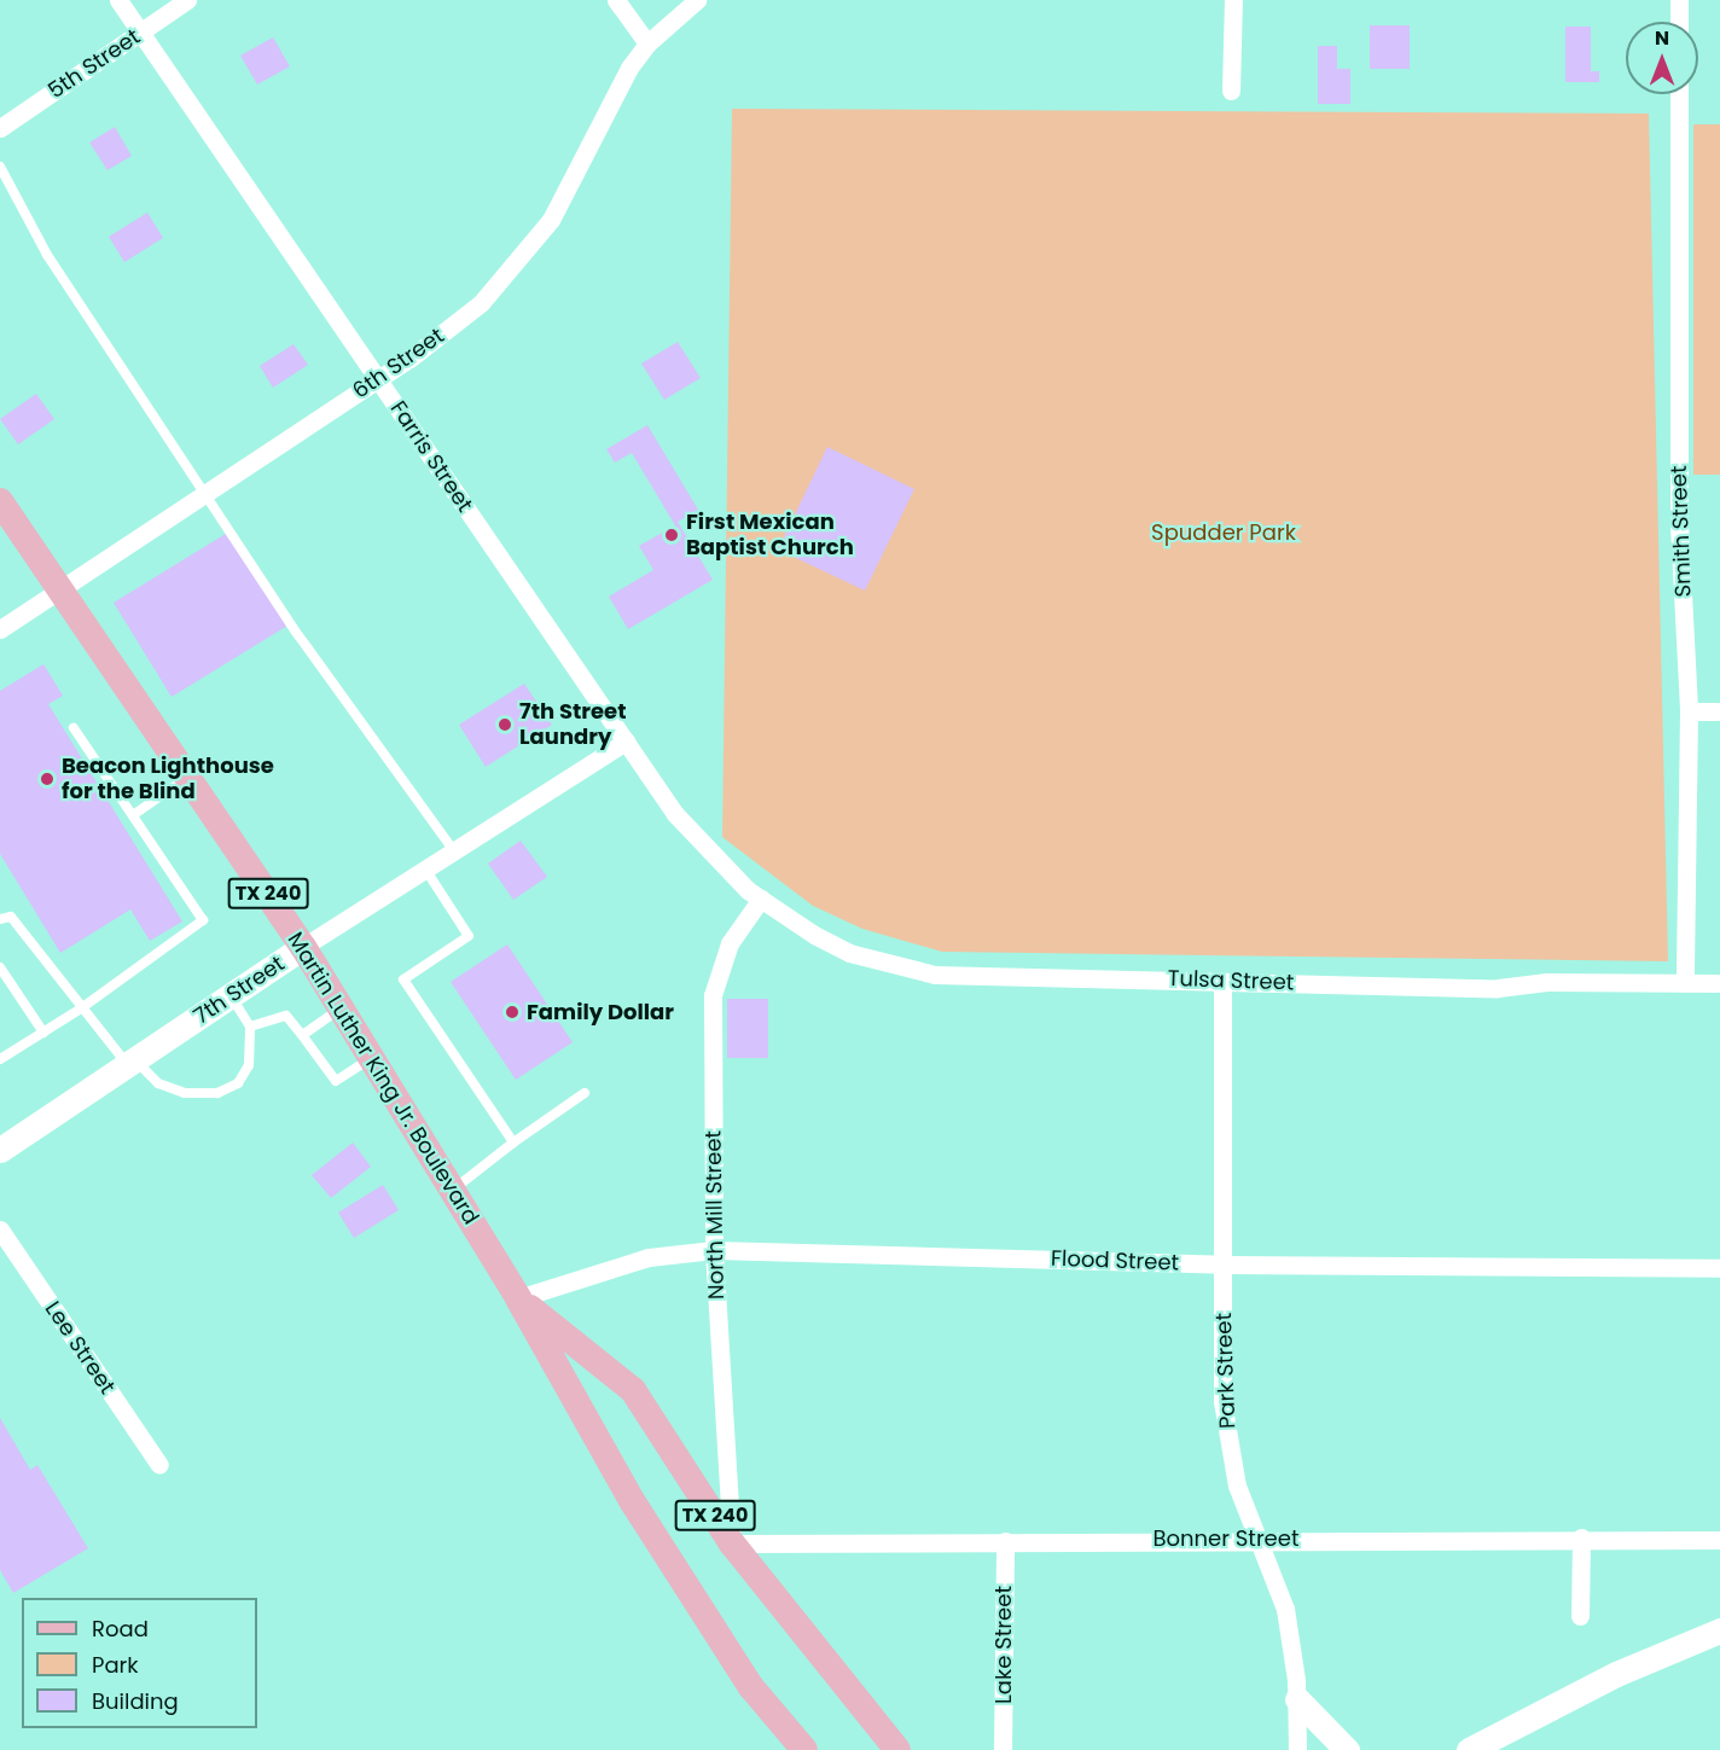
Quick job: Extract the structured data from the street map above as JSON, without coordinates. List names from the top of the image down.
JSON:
{
  "streets": {
    "main road": ["TX 240", "Martin Luther King Jr. Boulevard"],
    "street": [
      "5th Street",
      "6th Street",
      "Farris Street",
      "Smith Street",
      "Tulsa Street",
      "7th Street",
      "North Mill Street",
      "Flood Street",
      "Lee Street",
      "Park Street",
      "Bonner Street",
      "Lake Street"
    ]
  },
  "crossings": [
    ["5th Street", "Farris Street"],
    ["6th Street", "Farris Street"],
    ["6th Street", "Martin Luther King Jr. Boulevard"],
    ["Farris Street", "Tulsa Street"],
    ["Farris Street", "7th Street"],
    ["Farris Street", "North Mill Street"],
    ["Smith Street", "Tulsa Street"],
    ["Tulsa Street", "North Mill Street"],
    ["Tulsa Street", "Park Street"],
    ["7th Street", "Martin Luther King Jr. Boulevard"],
    ["Martin Luther King Jr. Boulevard", "North Mill Street"],
    ["Martin Luther King Jr. Boulevard", "Flood Street"],
    ["Martin Luther King Jr. Boulevard", "Bonner Street"],
    ["North Mill Street", "Flood Street"],
    ["North Mill Street", "Bonner Street"],
    ["Flood Street", "Park Street"],
    ["Park Street", "Bonner Street"],
    ["Bonner Street", "Lake Street"]
  ],
  "parks": ["Spudder Park"],
  "places": [
    "First Mexican Baptist Church",
    "7th Street Laundry",
    "Beacon Lighthouse for the Blind",
    "Family Dollar"
  ],
  "legend": ["Road", "Park", "Building"],
  "north": "top"
}
